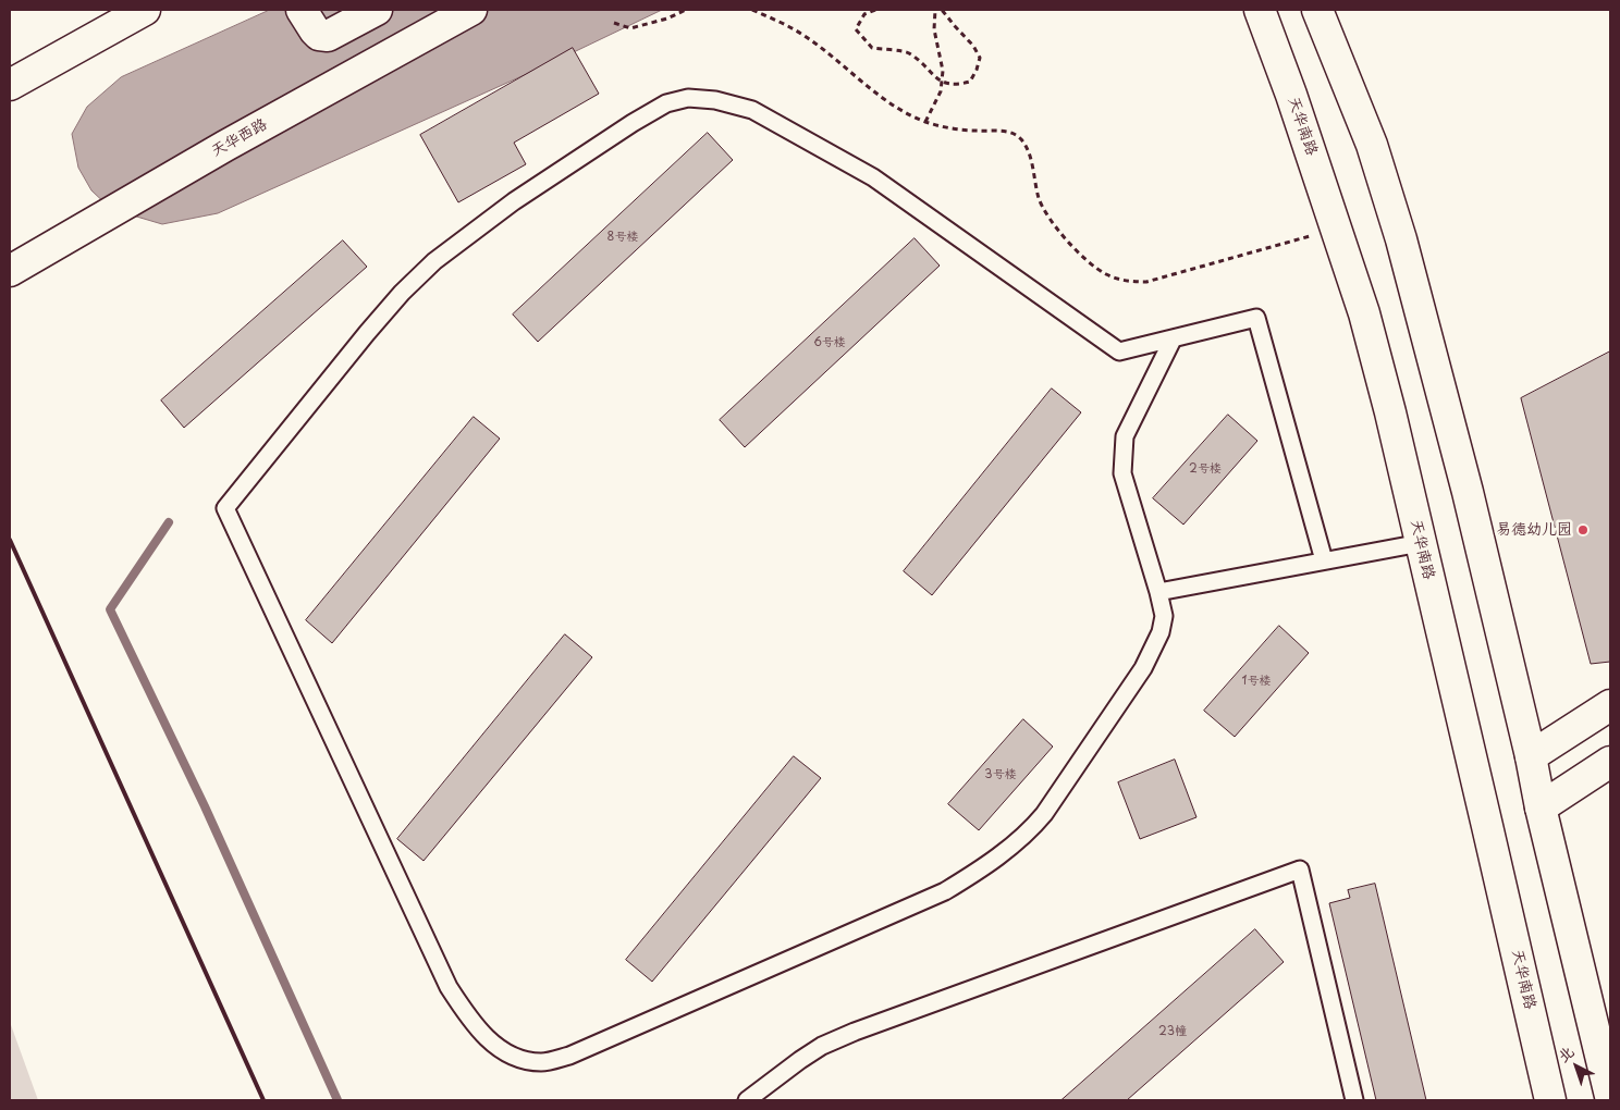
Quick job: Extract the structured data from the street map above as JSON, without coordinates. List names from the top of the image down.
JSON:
{
  "streets": {
    "main road": ["天华南路", "天华西路"]
  },
  "places": ["易德幼儿园"],
  "house_numbers": [
    "8号楼",
    "6号楼",
    "2号楼",
    "1号楼",
    "3号楼",
    "23幢"
  ],
  "north": "top left"
}
